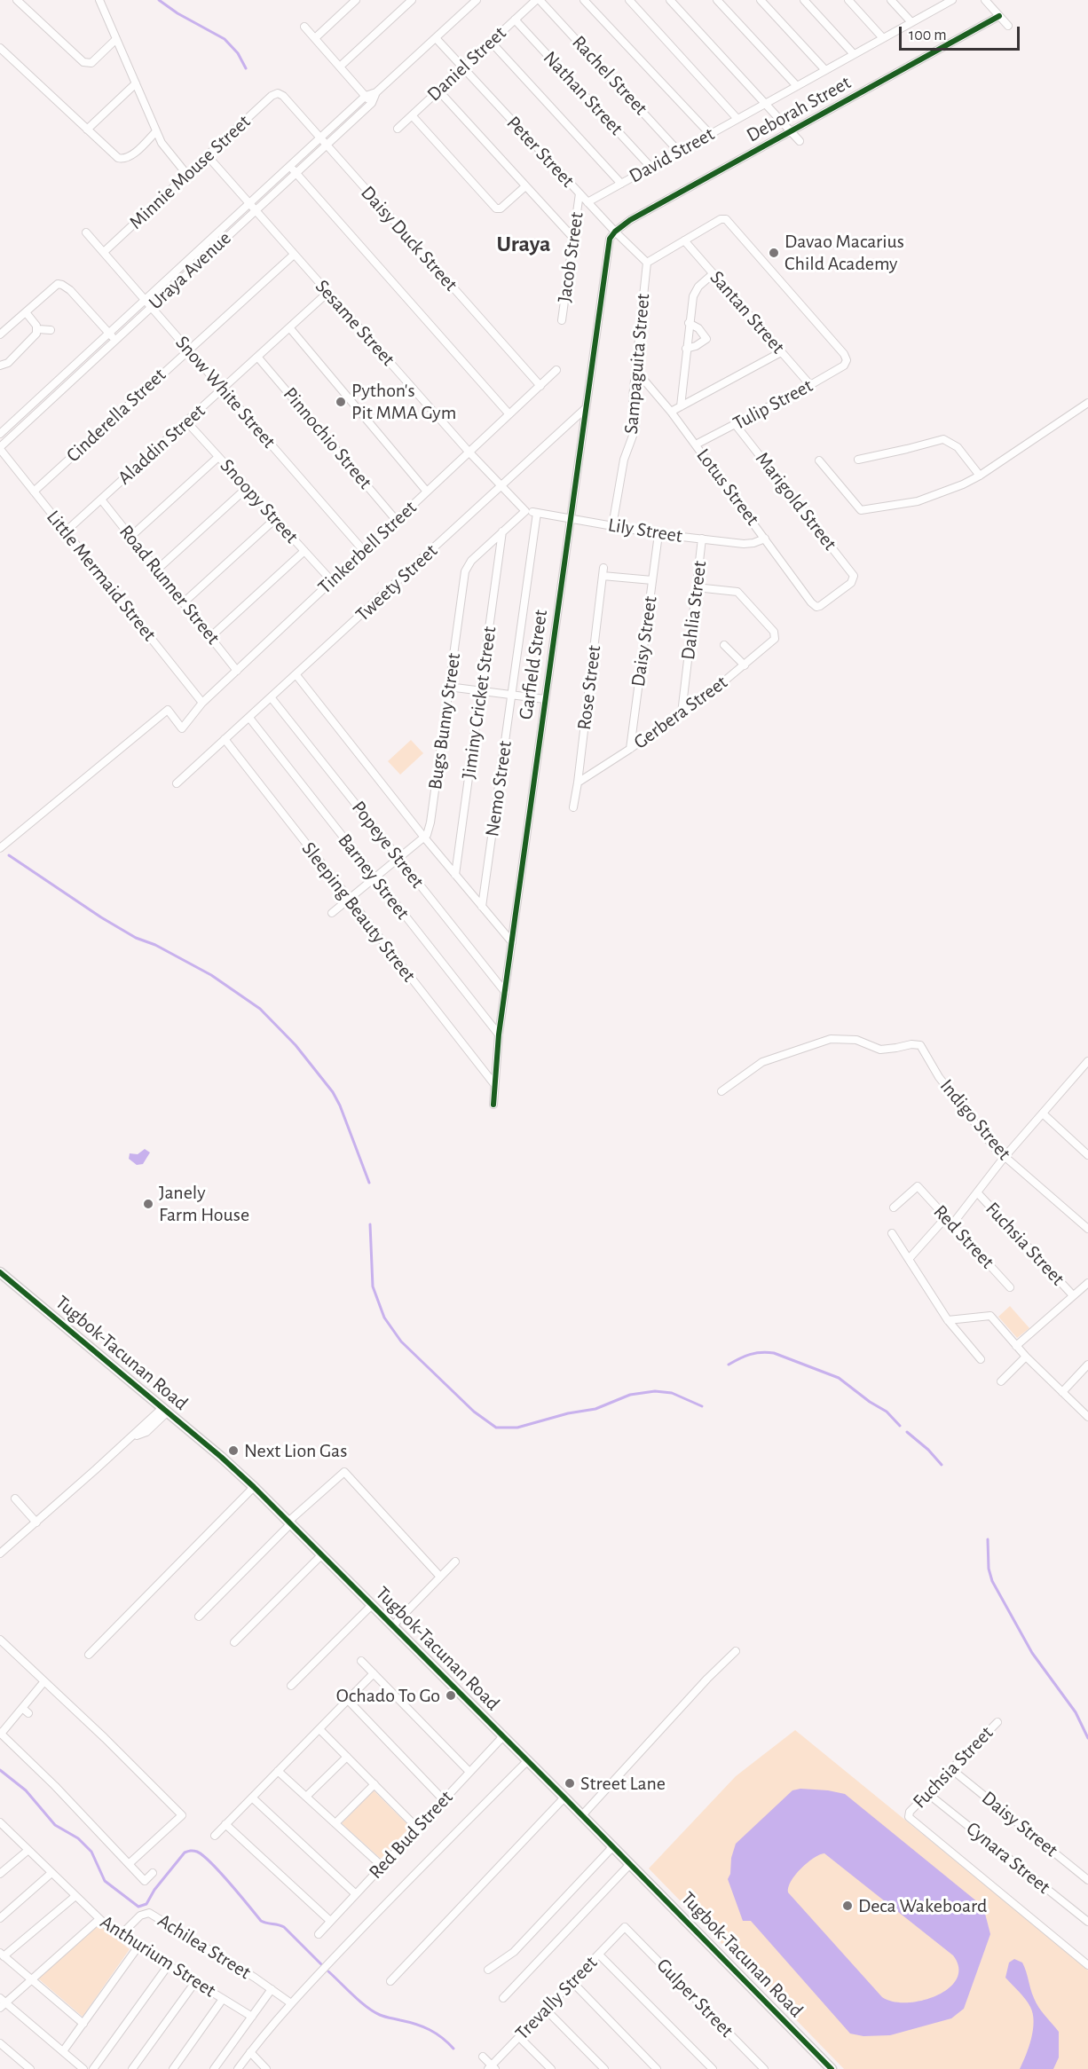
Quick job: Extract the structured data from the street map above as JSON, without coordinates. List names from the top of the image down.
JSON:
{
  "streets": {
    "street": [
      "Daniel Street",
      "Rachel Street",
      "Nathan Street",
      "Deborah Street",
      "Peter Street",
      "David Street",
      "Minnie Mouse Street",
      "Daisy Duck Street",
      "Jacob Street",
      "Uraya Avenue",
      "Santan Street",
      "Sesame Street",
      "Sampaguita Street",
      "Snow White Street",
      "Tulip Street",
      "Cinderella Street",
      "Pinnochio Street",
      "Aladdin Street",
      "Lotus Street",
      "Snoopy Street",
      "Marigold Street",
      "Lily Street",
      "Tinkerbell Street",
      "Little Mermaid Street",
      "Tweety Street",
      "Road Runner Street",
      "Dahlia Street",
      "Daisy Street",
      "Garfield Street",
      "Rose Street",
      "Jiminy Cricket Street",
      "Gerbera Street",
      "Bugs Bunny Street",
      "Nemo Street",
      "Popeye Street",
      "Barney Street",
      "Sleeping Beauty Street",
      "Indigo Street",
      "Red Street",
      "Fuchsia Street",
      "Tugbok-Tacunan Road",
      "Red Bud Street",
      "Cynara Street",
      "Achilea Street",
      "Anthurium Street",
      "Trevally Street",
      "Gulper Street"
    ]
  },
  "crossings": [
    ["Daniel Street", "Rachel Street"],
    ["Daniel Street", "Nathan Street"],
    ["Daniel Street", "Peter Street"],
    ["Rachel Street", "David Street"],
    ["Nathan Street", "David Street"],
    ["Deborah Street", "Peter Street"],
    ["Deborah Street", "Garfield Street"],
    ["Peter Street", "David Street"],
    ["Peter Street", "Jacob Street"],
    ["Peter Street", "Uraya Avenue"],
    ["Peter Street", "Sampaguita Street"],
    ["Peter Street", "Garfield Street"],
    ["Minnie Mouse Street", "Daisy Duck Street"],
    ["Minnie Mouse Street", "Sesame Street"],
    ["Minnie Mouse Street", "Snow White Street"],
    ["Daisy Duck Street", "Uraya Avenue"],
    ["Daisy Duck Street", "Tinkerbell Street"],
    ["Uraya Avenue", "Sesame Street"],
    ["Uraya Avenue", "Snow White Street"],
    ["Uraya Avenue", "Little Mermaid Street"],
    ["Santan Street", "Tulip Street"],
    ["Sesame Street", "Cinderella Street"],
    ["Sesame Street", "Aladdin Street"],
    ["Sesame Street", "Lily Street"],
    ["Sesame Street", "Tinkerbell Street"],
    ["Sesame Street", "Tweety Street"],
    ["Sesame Street", "Bugs Bunny Street"],
    ["Sampaguita Street", "Lotus Street"],
    ["Sampaguita Street", "Lily Street"],
    ["Snow White Street", "Cinderella Street"],
    ["Snow White Street", "Aladdin Street"],
    ["Snow White Street", "Tinkerbell Street"],
    ["Tulip Street", "Lotus Street"],
    ["Tulip Street", "Marigold Street"],
    ["Cinderella Street", "Little Mermaid Street"],
    ["Pinnochio Street", "Aladdin Street"],
    ["Pinnochio Street", "Tinkerbell Street"],
    ["Aladdin Street", "Snoopy Street"],
    ["Aladdin Street", "Little Mermaid Street"],
    ["Aladdin Street", "Road Runner Street"],
    ["Lotus Street", "Marigold Street"],
    ["Lotus Street", "Lily Street"],
    ["Snoopy Street", "Tinkerbell Street"],
    ["Lily Street", "Dahlia Street"],
    ["Lily Street", "Daisy Street"],
    ["Lily Street", "Garfield Street"],
    ["Lily Street", "Bugs Bunny Street"],
    ["Lily Street", "Nemo Street"],
    ["Tinkerbell Street", "Little Mermaid Street"],
    ["Tinkerbell Street", "Road Runner Street"],
    ["Tweety Street", "Garfield Street"],
    ["Tweety Street", "Popeye Street"],
    ["Tweety Street", "Barney Street"],
    ["Tweety Street", "Sleeping Beauty Street"],
    ["Dahlia Street", "Gerbera Street"],
    ["Daisy Street", "Rose Street"],
    ["Daisy Street", "Gerbera Street"],
    ["Daisy Street", "Fuchsia Street"],
    ["Garfield Street", "Popeye Street"],
    ["Garfield Street", "Barney Street"],
    ["Garfield Street", "Sleeping Beauty Street"],
    ["Rose Street", "Gerbera Street"],
    ["Jiminy Cricket Street", "Bugs Bunny Street"],
    ["Jiminy Cricket Street", "Popeye Street"],
    ["Bugs Bunny Street", "Popeye Street"],
    ["Nemo Street", "Popeye Street"],
    ["Fuchsia Street", "Cynara Street"],
    ["Tugbok-Tacunan Road", "Red Bud Street"],
    ["Achilea Street", "Anthurium Street"],
    ["Trevally Street", "Gulper Street"]
  ],
  "districts": ["Uraya"],
  "places": [
    "Davao Macarius Child Academy",
    "Python's Pit MMA Gym",
    "Janely Farm House",
    "Next Lion Gas",
    "Ochado To Go",
    "Street Lane",
    "Deca Wakeboard"
  ],
  "scale_bar": "100 m"
}
